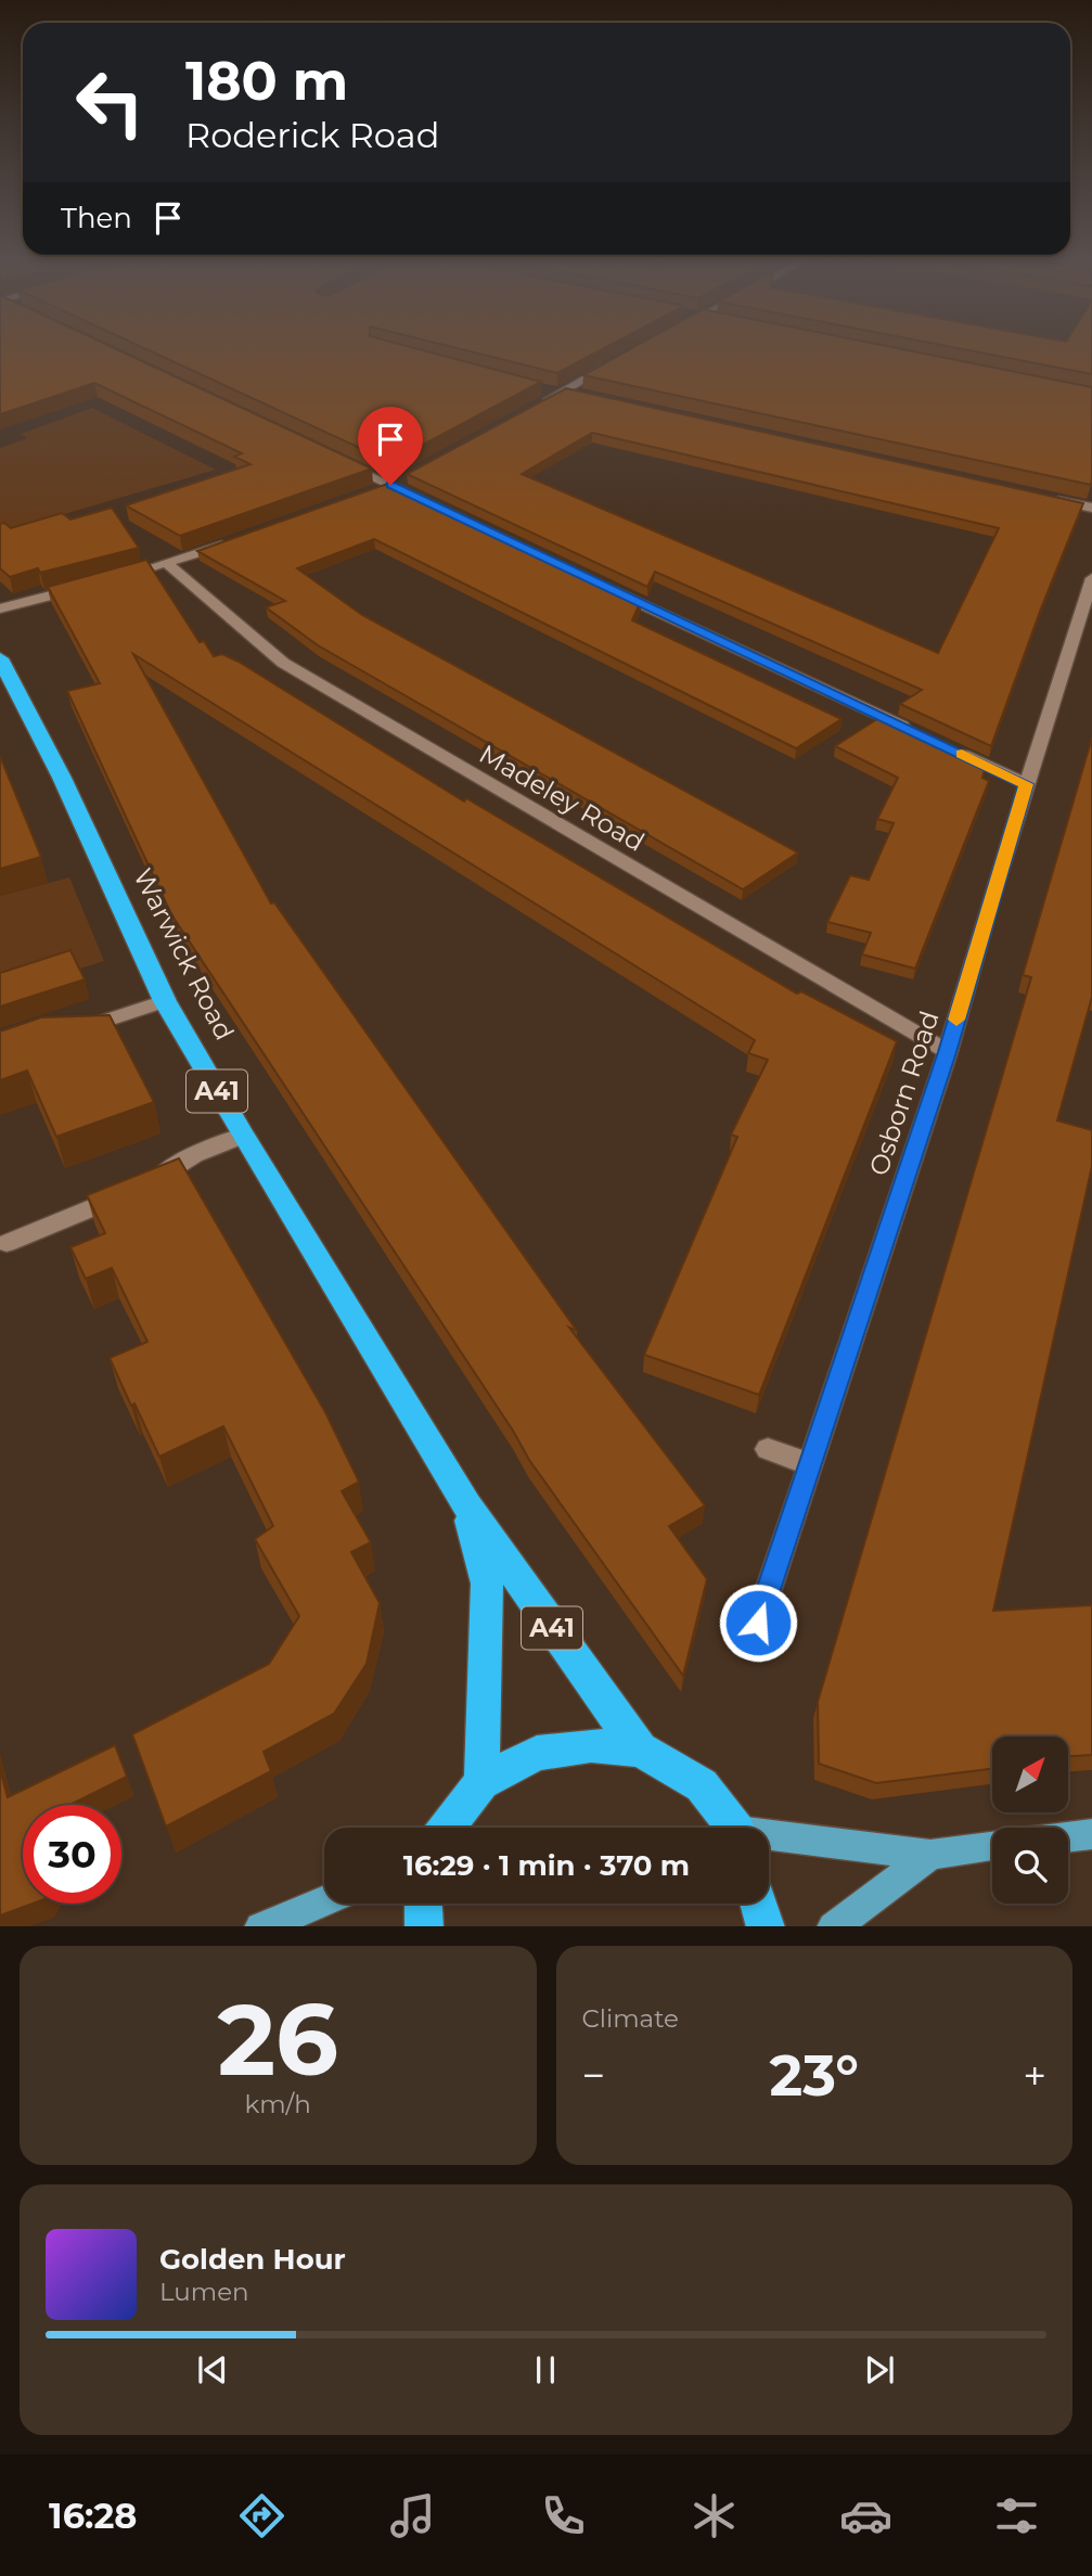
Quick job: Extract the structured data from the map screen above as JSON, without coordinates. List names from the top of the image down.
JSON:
{
  "streets": {
    "highway": ["Warwick Road", "A41"],
    "street": ["Madeley Road", "Osborn Road"]
  },
  "crossings": [
    ["Madeley Road", "Osborn Road"]
  ],
  "north": "top right",
  "page": {
    "turn": ["180 m", "Roderick Road"],
    "then": "Then",
    "limit": "30",
    "trip": "16:29 · 1 min · 370 m",
    "tile": [
      ["26", "km/h"],
      "Climate"
    ],
    "heat": ["−", "23°", "+"],
    "song": ["Golden Hour", "Lumen"],
    "tabs": "16:28"
  }
}
